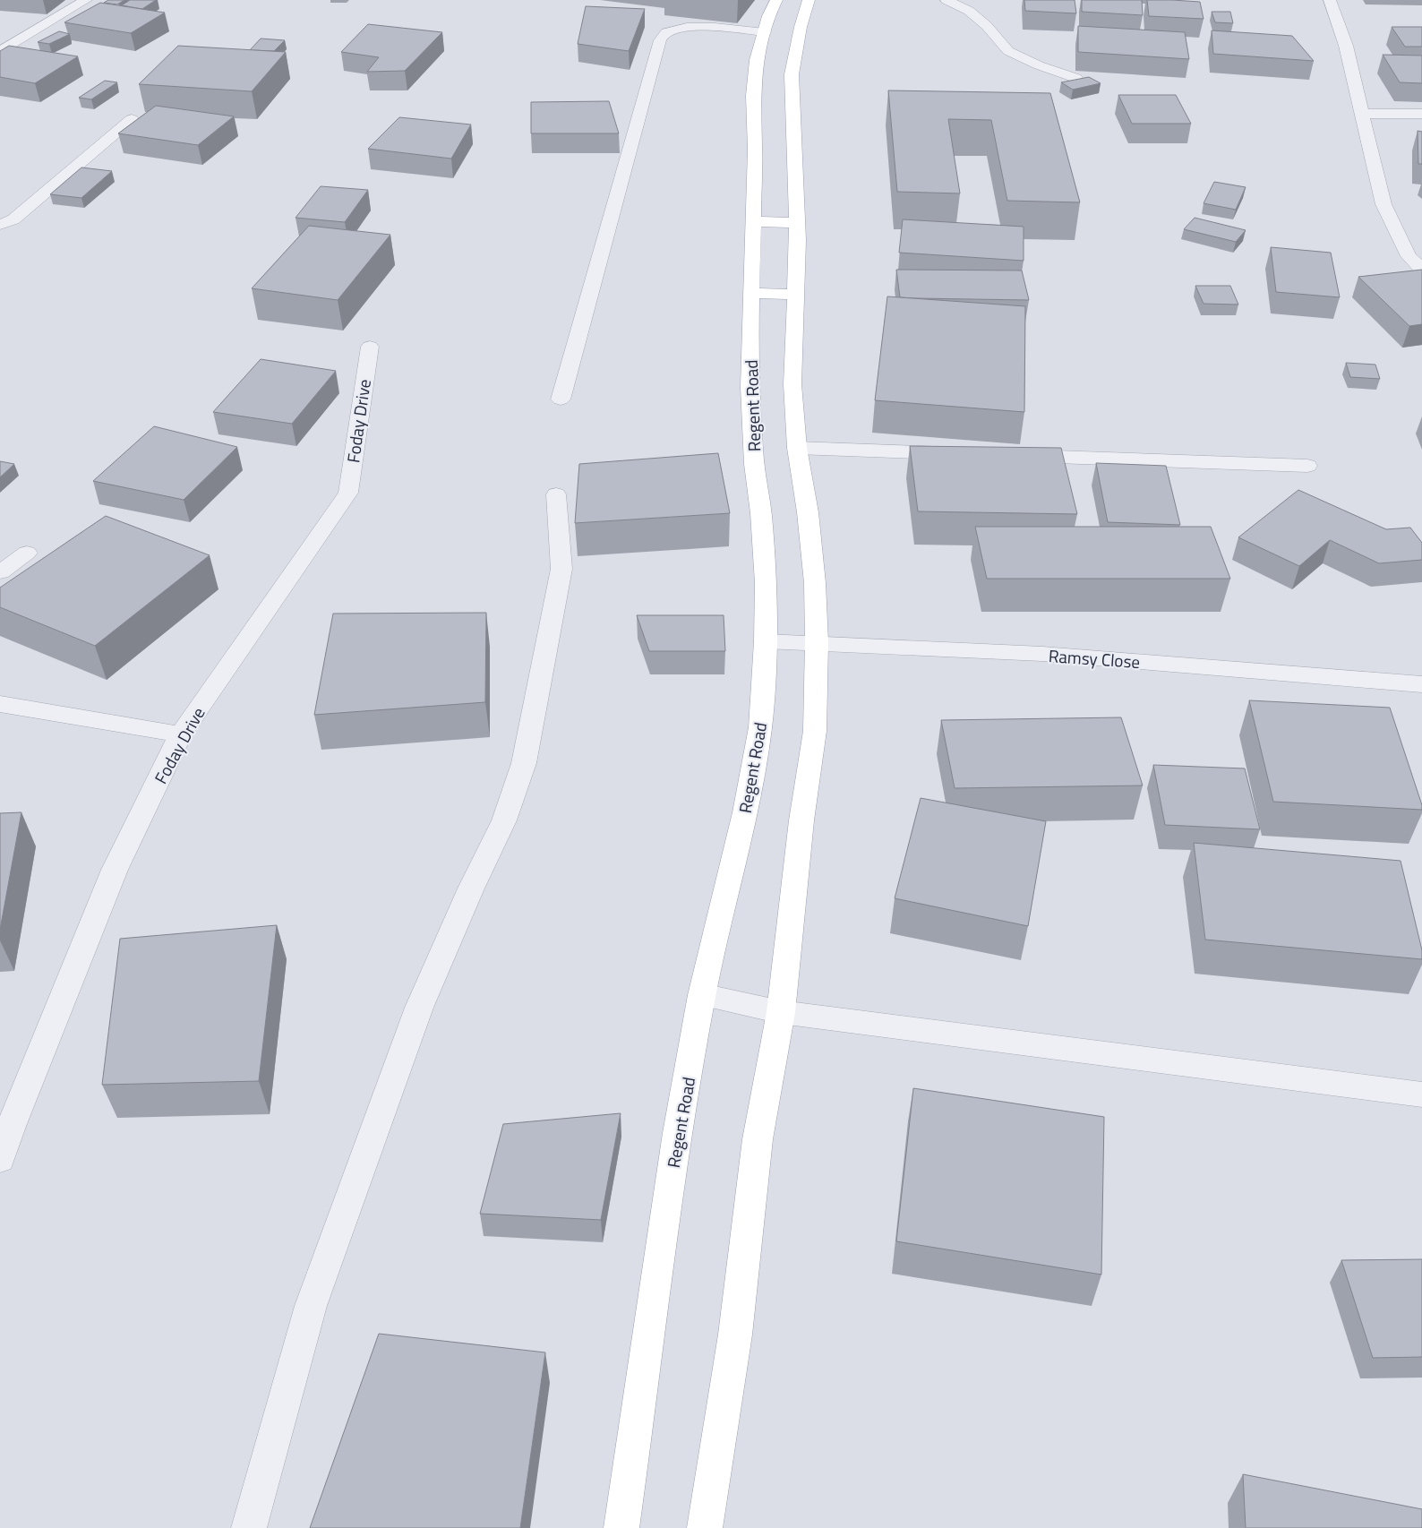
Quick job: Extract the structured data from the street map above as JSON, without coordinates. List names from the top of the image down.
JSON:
{
  "streets": {
    "main road": ["Regent Road"],
    "street": ["Foday Drive", "Ramsy Close"]
  },
  "crossings": [
    ["Regent Road", "Ramsy Close"]
  ]
}
